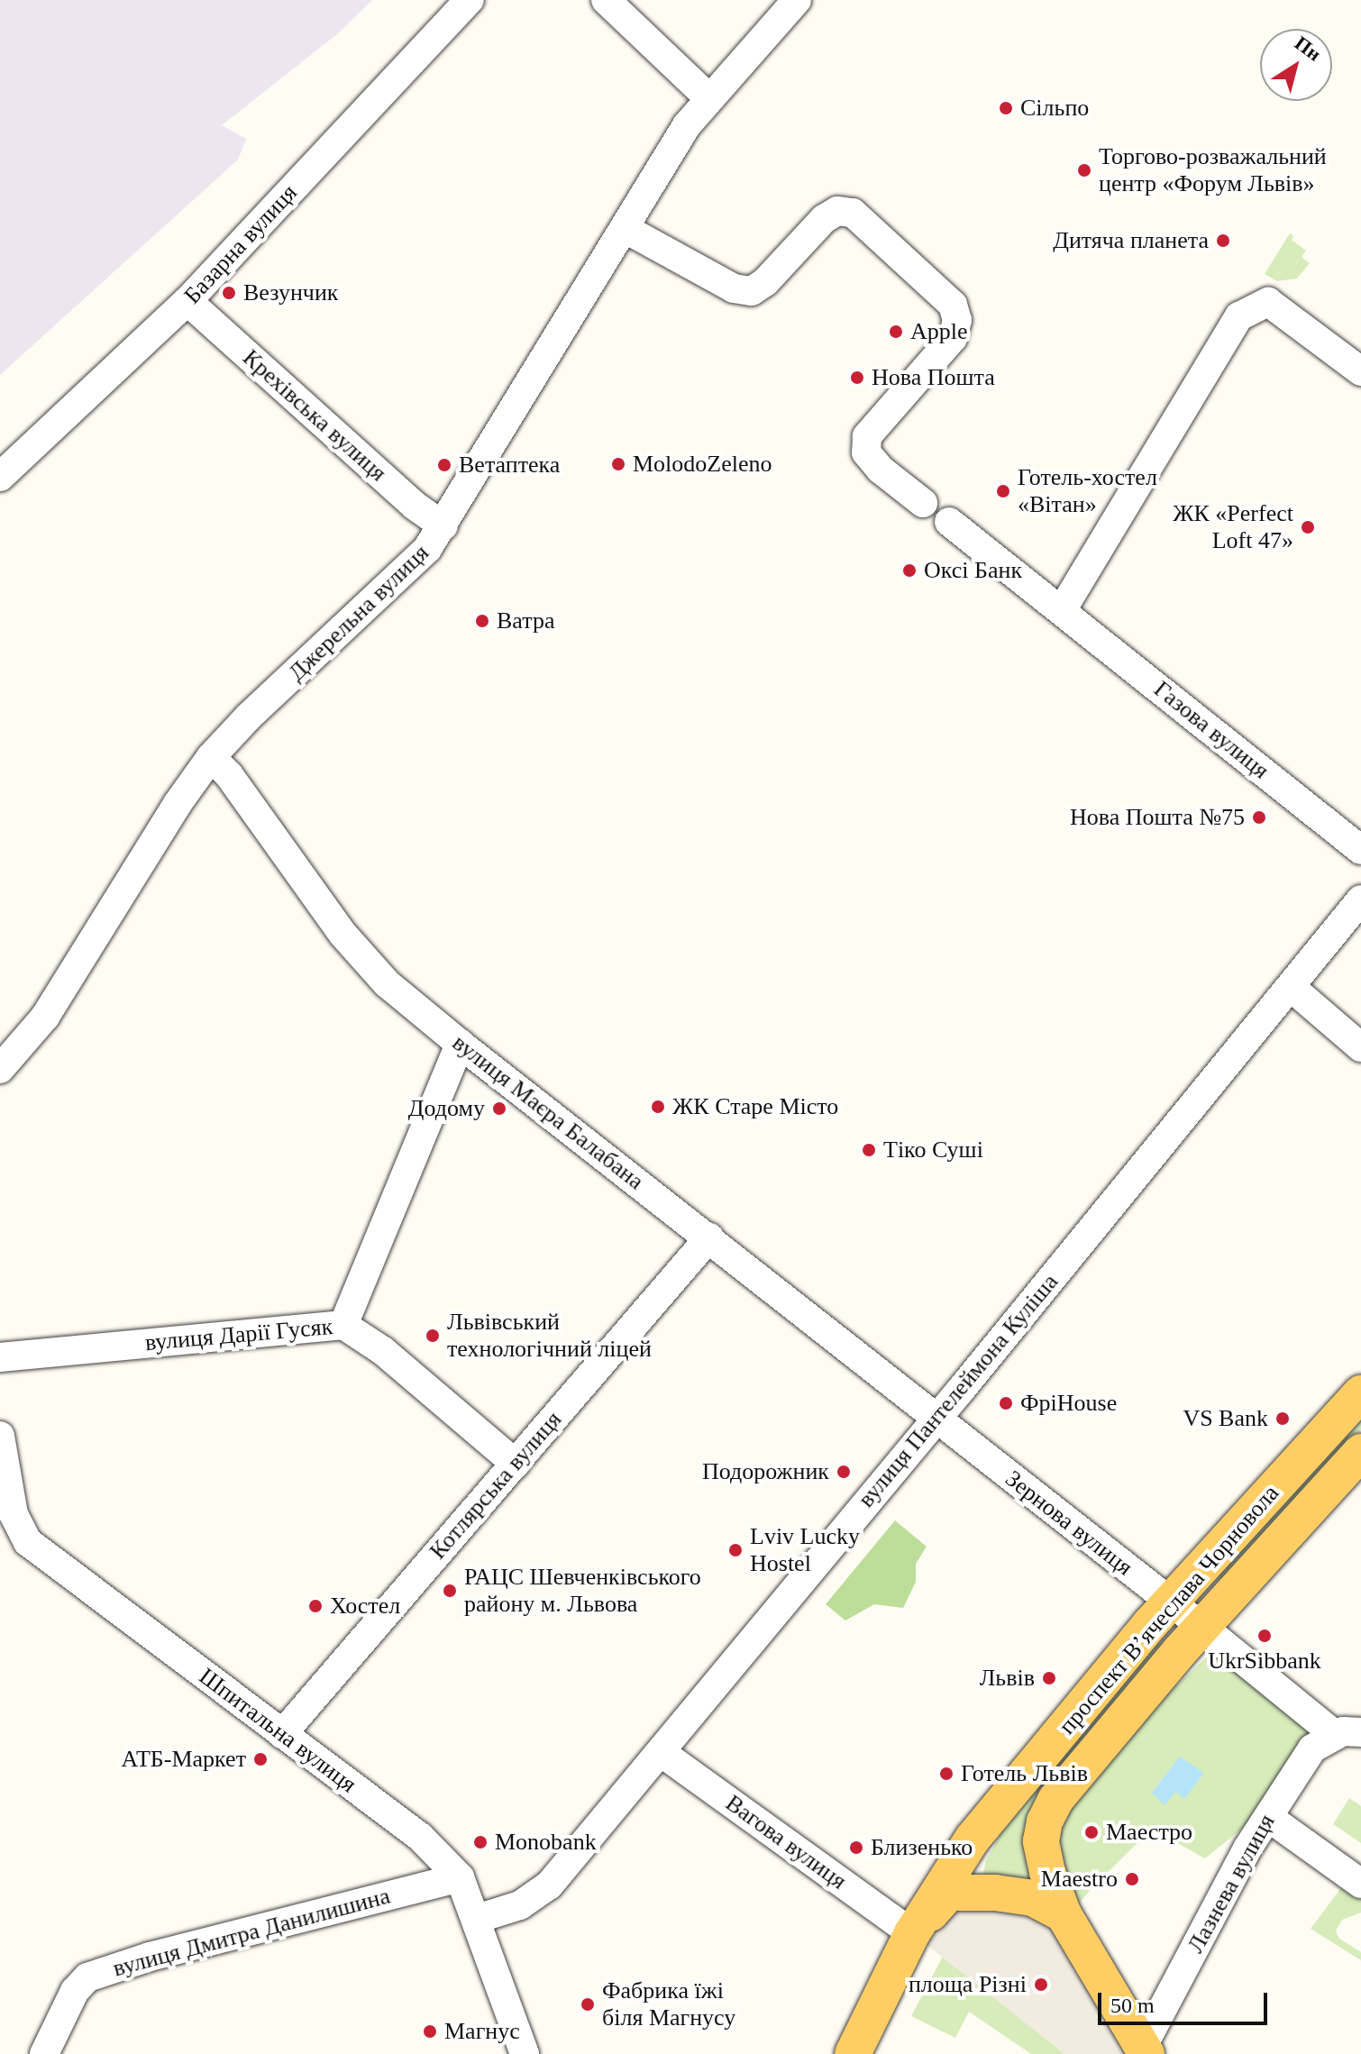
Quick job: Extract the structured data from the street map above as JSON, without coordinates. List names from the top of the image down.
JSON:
{
  "streets": {
    "main road": ["проспект Вʼячеслава Чорновола"],
    "street": [
      "Базарна вулиця",
      "Крехівська вулиця",
      "Джерельна вулиця",
      "Газова вулиця",
      "вулиця Маєра Балабана",
      "вулиця Дарії Гусяк",
      "вулиця Пантелеймона Куліша",
      "Котлярська вулиця",
      "Зернова вулиця",
      "Шпитальна вулиця",
      "Вагова вулиця",
      "Лазнева вулиця",
      "вулиця Дмитра Данилишина"
    ]
  },
  "crossings": [
    ["Базарна вулиця", "Крехівська вулиця"],
    ["Крехівська вулиця", "Джерельна вулиця"],
    ["Джерельна вулиця", "вулиця Маєра Балабана"],
    ["вулиця Маєра Балабана", "вулиця Пантелеймона Куліша"],
    ["вулиця Маєра Балабана", "Котлярська вулиця"],
    ["вулиця Маєра Балабана", "Зернова вулиця"],
    ["вулиця Дарії Гусяк", "Котлярська вулиця"],
    ["вулиця Пантелеймона Куліша", "Зернова вулиця"],
    ["вулиця Пантелеймона Куліша", "Шпитальна вулиця"],
    ["вулиця Пантелеймона Куліша", "Вагова вулиця"],
    ["Котлярська вулиця", "Шпитальна вулиця"],
    ["Зернова вулиця", "проспект Вʼячеслава Чорновола"],
    ["Зернова вулиця", "Лазнева вулиця"],
    ["проспект Вʼячеслава Чорновола", "Вагова вулиця"],
    ["Шпитальна вулиця", "вулиця Дмитра Данилишина"]
  ],
  "places": [
    "Сільпо",
    "Торгово-розважальний центр «Форум Львів»",
    "Дитяча планета",
    "Везунчик",
    "Apple",
    "Нова Пошта",
    "MolodoZeleno",
    "Ветаптека",
    "Готель-хостел «Вітан»",
    "ЖК «Perfect Loft 47»",
    "Оксі Банк",
    "Ватра",
    "Нова Пошта №75",
    "ЖК Старе Місто",
    "Додому",
    "Тіко Суші",
    "Львівський технологічний ліцей",
    "ФріHouse",
    "VS Bank",
    "Подорожник",
    "Lviv Lucky Hostel",
    "РАЦС Шевченківського району м. Львова",
    "Хостел",
    "UkrSibbank",
    "Львів",
    "АТБ-Маркет",
    "Готель Львів",
    "Маестро",
    "Monobank",
    "Близенько",
    "Maestro",
    "площа Різні",
    "Фабрика їжі біля Магнусу",
    "Магнус"
  ],
  "scale_bar": "50 m",
  "north": "top right"
}
